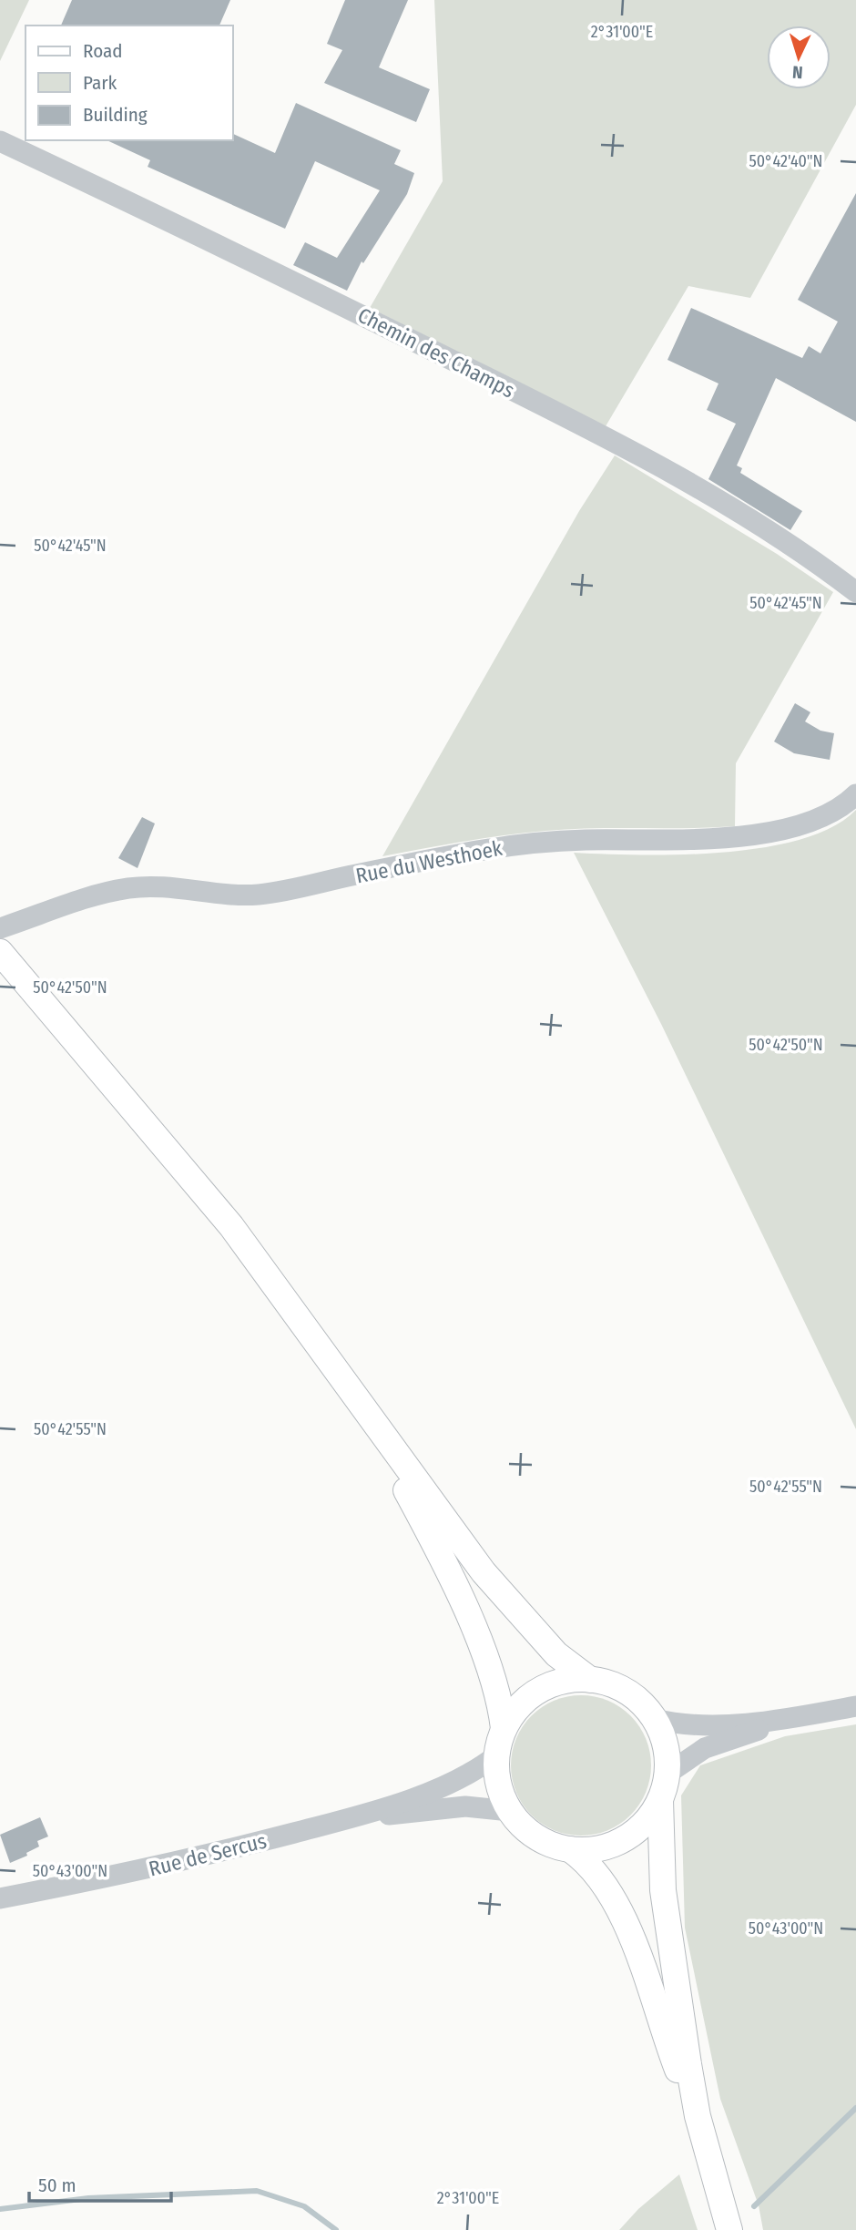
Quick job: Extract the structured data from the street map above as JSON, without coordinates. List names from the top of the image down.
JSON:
{
  "streets": {
    "street": ["Chemin des Champs", "Rue du Westhoek", "Rue de Sercus"]
  },
  "legend": ["Road", "Park", "Building"],
  "scale_bar": "50 m",
  "north": "bottom",
  "coordinates": [
    "2°31'00\"E",
    "50°42'40\"N",
    "50°42'45\"N",
    "50°42'50\"N",
    "50°42'55\"N",
    "50°43'00\"N"
  ]
}
